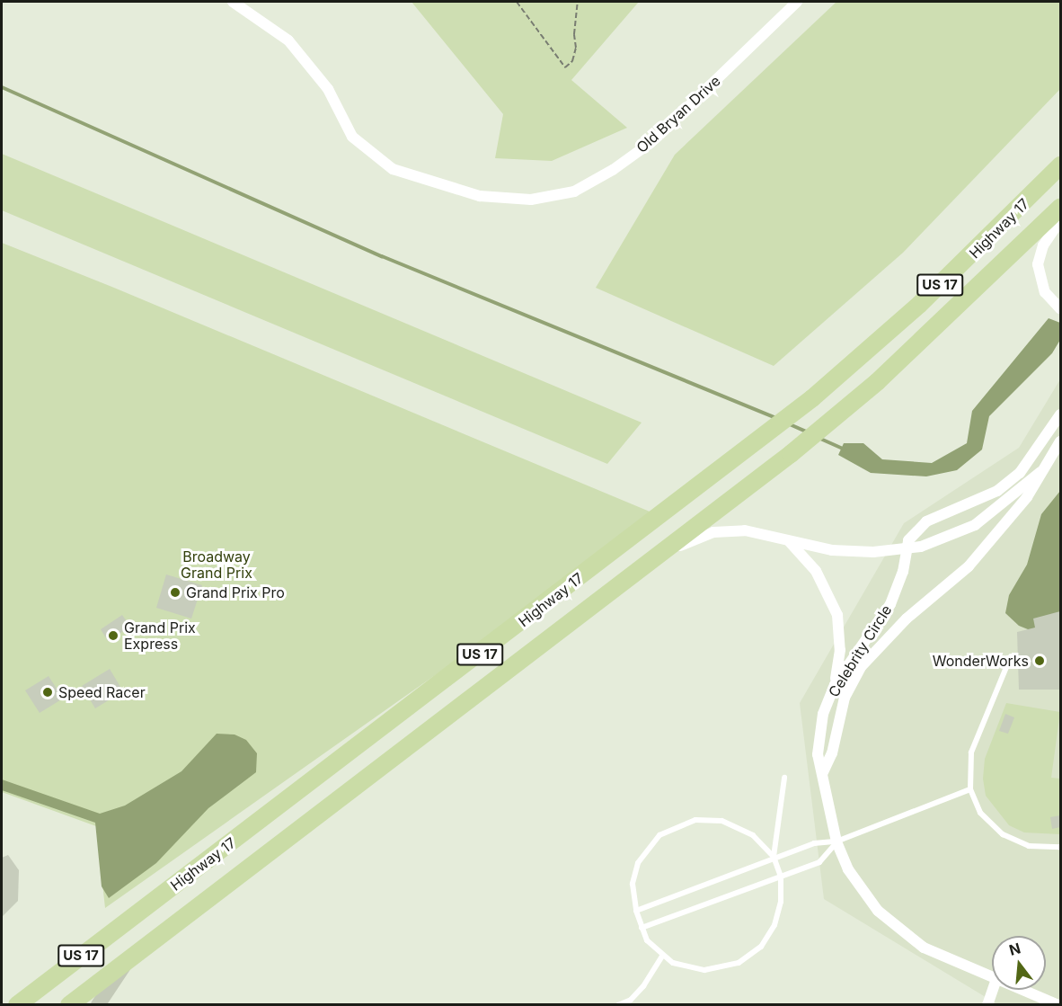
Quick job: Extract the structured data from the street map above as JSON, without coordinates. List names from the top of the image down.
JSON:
{
  "streets": {
    "highway": ["Highway 17", "US 17"],
    "street": ["Old Bryan Drive", "Celebrity Circle"]
  },
  "parks": ["Broadway Grand Prix"],
  "places": [
    "Grand Prix Pro",
    "Grand Prix Express",
    "WonderWorks",
    "Speed Racer"
  ],
  "north": "top"
}
